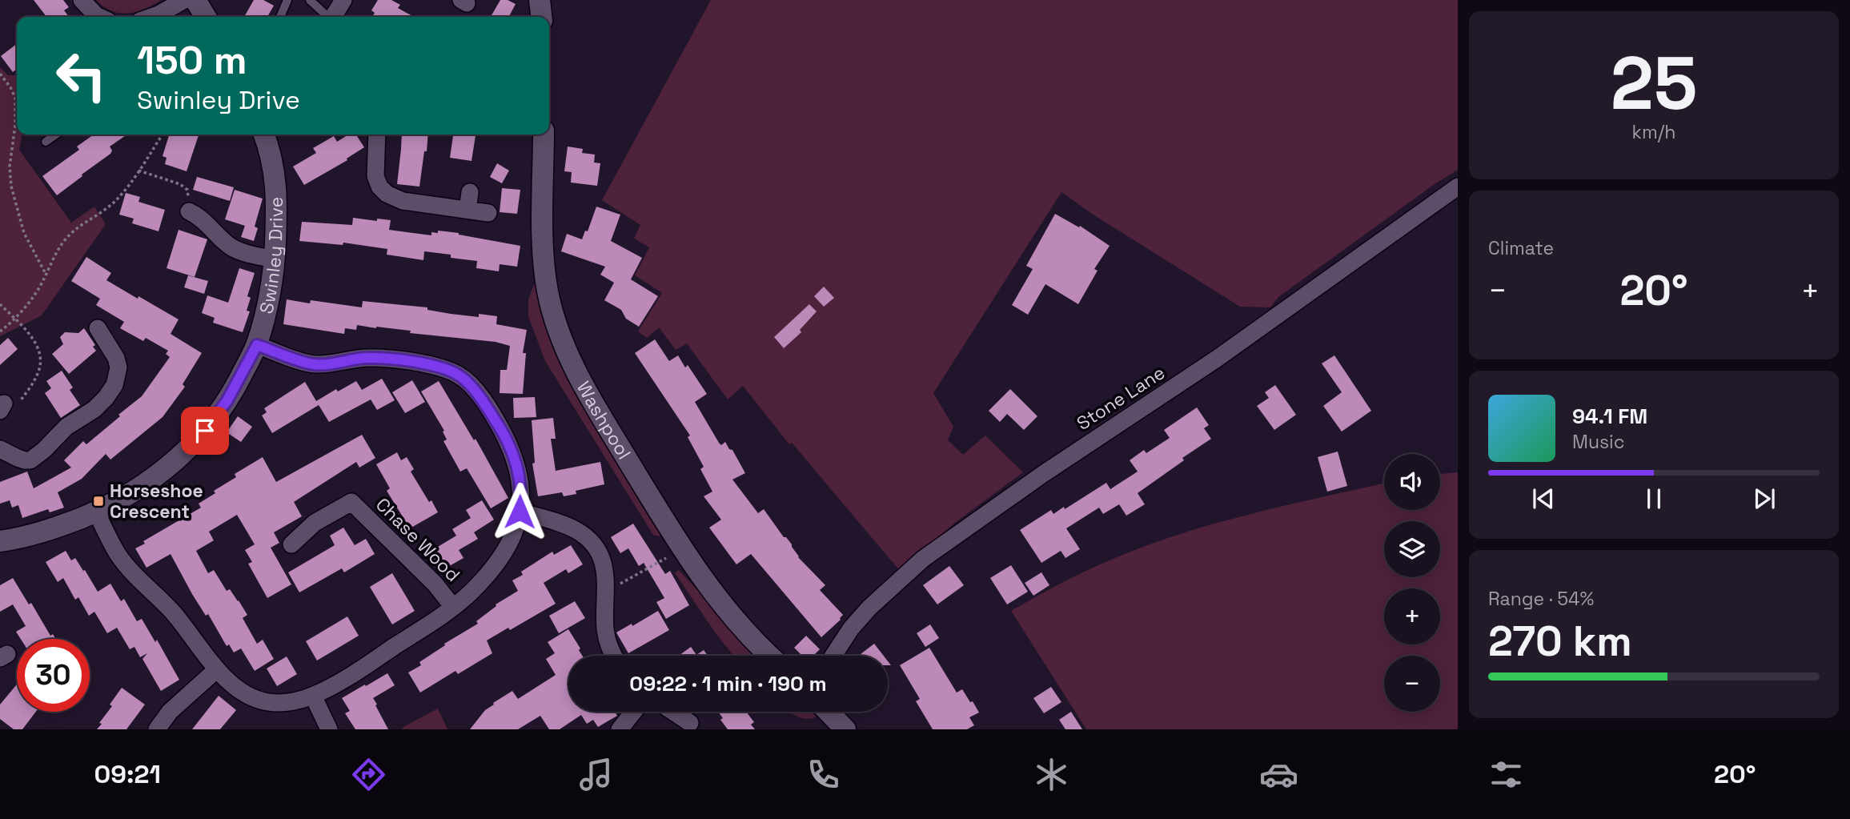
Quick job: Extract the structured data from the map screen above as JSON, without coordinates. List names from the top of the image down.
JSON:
{
  "streets": {
    "street": [
      "Swinley Drive",
      "Stone Lane",
      "Washpool",
      "Chase Wood"
    ]
  },
  "places": {
    "transit": ["Horseshoe Crescent"]
  },
  "page": {
    "tile": [
      ["25", "km/h"],
      "Climate",
      ["Range · 54%", "270 km"]
    ],
    "turn": ["150 m", "Swinley Drive"],
    "heat": ["−", "20°", "+"],
    "song": ["94.1 FM", "Music"],
    "map_buttons": ["+", "−"],
    "limit": "30",
    "trip": "09:22 · 1 min · 190 m",
    "tabs": ["09:21", "20°"]
  }
}
